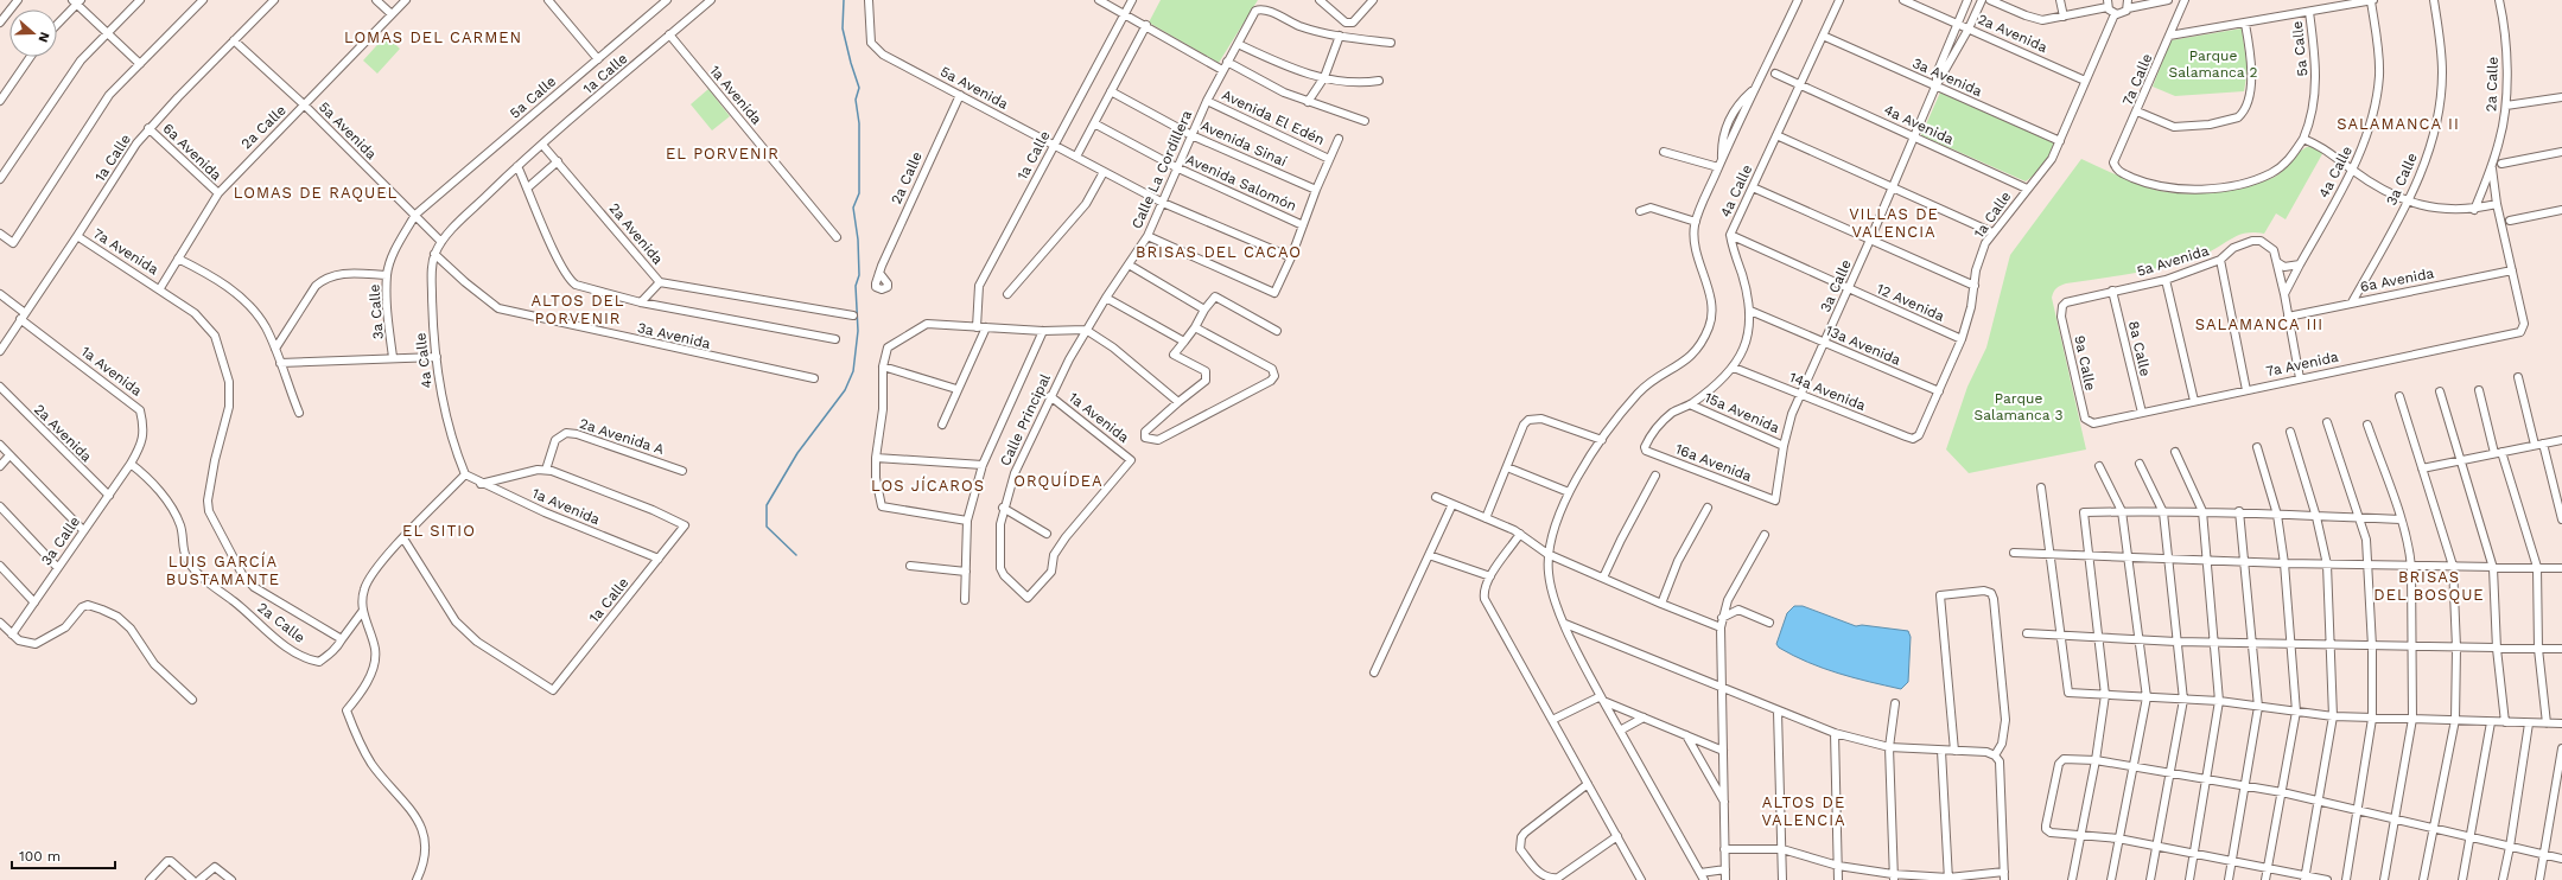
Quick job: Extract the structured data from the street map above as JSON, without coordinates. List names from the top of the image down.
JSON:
{
  "streets": {
    "street": [
      "2a Avenida",
      "5a Calle",
      "1a Calle",
      "3a Avenida",
      "7a Calle",
      "2a Calle",
      "5a Avenida",
      "1a Avenida",
      "Avenida El Edén",
      "4a Avenida",
      "Avenida Sinaí",
      "6a Avenida",
      "Calle La Cordillera",
      "4a Calle",
      "3a Calle",
      "Avenida Salomón",
      "7a Avenida",
      "12 Avenida",
      "13a Avenida",
      "8a Calle",
      "9a Calle",
      "14a Avenida",
      "15a Avenida",
      "Calle Principal",
      "2a Avenida A",
      "16a Avenida"
    ]
  },
  "crossings": [
    ["2a Avenida", "1a Calle"],
    ["2a Avenida", "3a Calle"],
    ["5a Calle", "7a Calle"],
    ["5a Calle", "5a Avenida"],
    ["5a Calle", "3a Calle"],
    ["1a Calle", "3a Avenida"],
    ["1a Calle", "5a Avenida"],
    ["1a Calle", "1a Avenida"],
    ["1a Calle", "4a Avenida"],
    ["1a Calle", "6a Avenida"],
    ["1a Calle", "4a Calle"],
    ["1a Calle", "7a Avenida"],
    ["1a Calle", "12 Avenida"],
    ["1a Calle", "13a Avenida"],
    ["1a Calle", "14a Avenida"],
    ["1a Calle", "2a Avenida A"],
    ["3a Avenida", "4a Calle"],
    ["3a Avenida", "3a Calle"],
    ["2a Calle", "5a Avenida"],
    ["2a Calle", "1a Avenida"],
    ["2a Calle", "6a Avenida"],
    ["2a Calle", "3a Calle"],
    ["2a Calle", "7a Avenida"],
    ["5a Avenida", "Calle La Cordillera"],
    ["5a Avenida", "4a Calle"],
    ["5a Avenida", "3a Calle"],
    ["5a Avenida", "8a Calle"],
    ["5a Avenida", "9a Calle"],
    ["1a Avenida", "4a Calle"],
    ["1a Avenida", "3a Calle"],
    ["1a Avenida", "Calle Principal"],
    ["Avenida El Edén", "Calle La Cordillera"],
    ["4a Avenida", "4a Calle"],
    ["4a Avenida", "3a Calle"],
    ["Avenida Sinaí", "Calle La Cordillera"],
    ["6a Avenida", "3a Calle"],
    ["Calle La Cordillera", "Avenida Salomón"],
    ["Calle La Cordillera", "Calle Principal"],
    ["4a Calle", "12 Avenida"],
    ["4a Calle", "13a Avenida"],
    ["4a Calle", "14a Avenida"],
    ["4a Calle", "15a Avenida"],
    ["4a Calle", "16a Avenida"],
    ["3a Calle", "12 Avenida"],
    ["3a Calle", "13a Avenida"],
    ["3a Calle", "14a Avenida"],
    ["3a Calle", "15a Avenida"],
    ["3a Calle", "16a Avenida"],
    ["7a Avenida", "8a Calle"],
    ["7a Avenida", "9a Calle"]
  ],
  "districts": [
    "LOMAS DEL CARMEN",
    "SALAMANCA II",
    "EL PORVENIR",
    "LOMAS DE RAQUEL",
    "VILLAS DE VALENCIA",
    "BRISAS DEL CACAO",
    "ALTOS DEL PORVENIR",
    "SALAMANCA III",
    "ORQUÍDEA",
    "LOS JÍCAROS",
    "EL SITIO",
    "LUIS GARCÍA BUSTAMANTE",
    "BRISAS DEL BOSQUE",
    "ALTOS DE VALENCIA"
  ],
  "parks": ["Parque Salamanca 2", "Parque Salamanca 3"],
  "scale_bar": "100 m",
  "north": "right"
}
